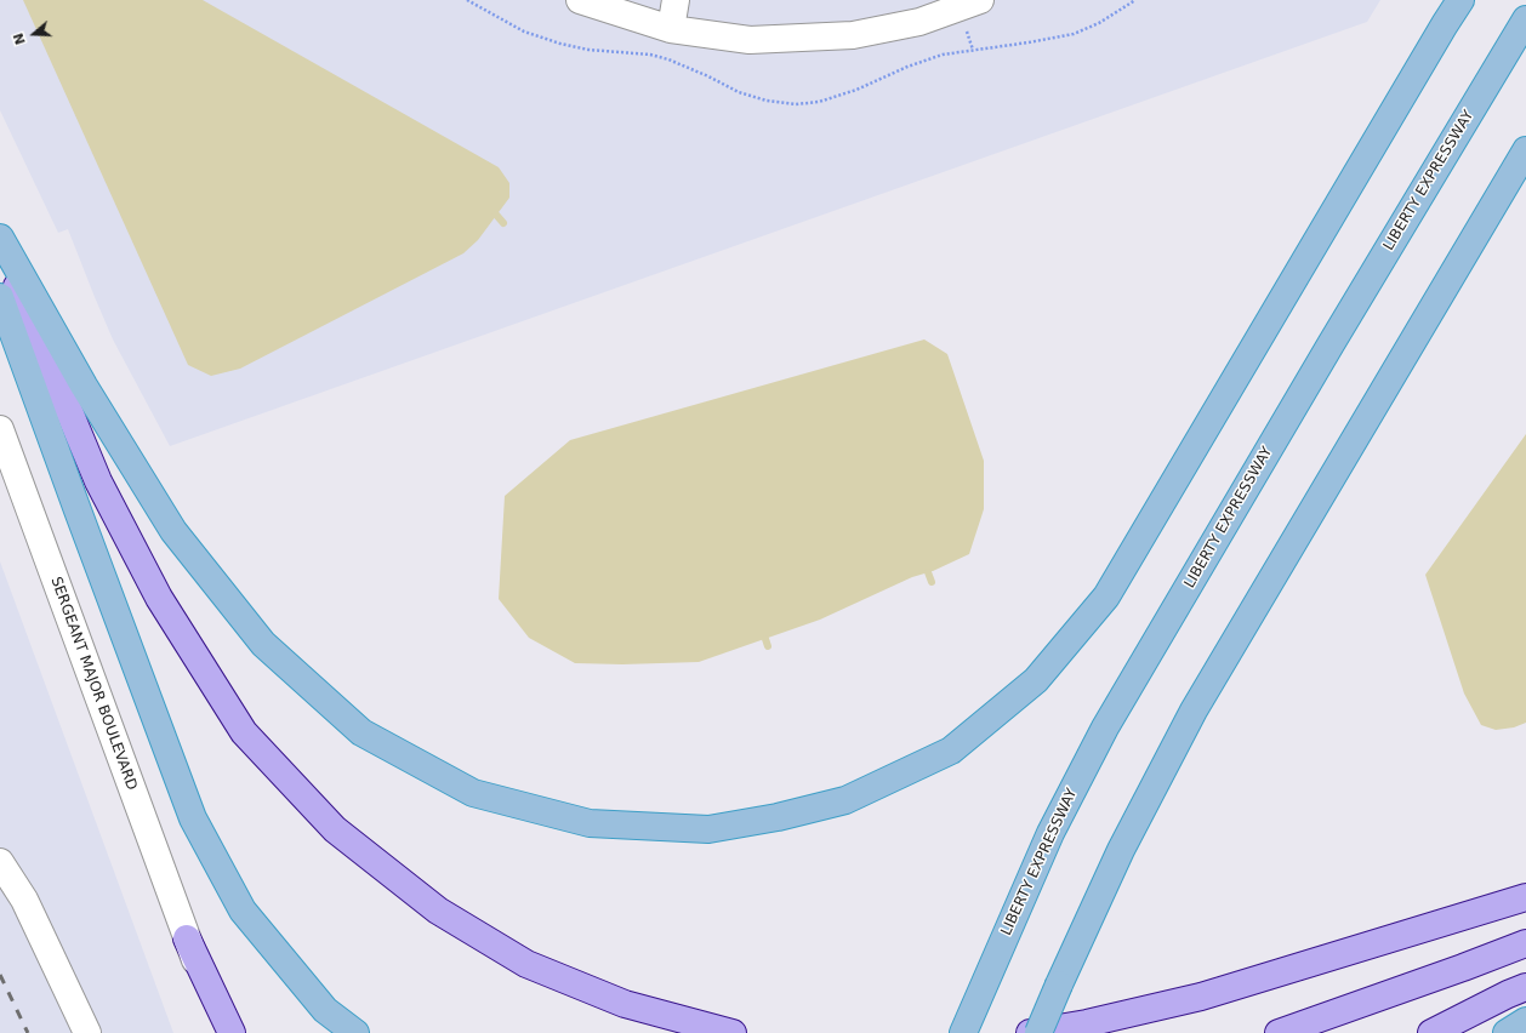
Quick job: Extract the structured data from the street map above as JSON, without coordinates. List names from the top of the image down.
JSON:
{
  "streets": {
    "highway": ["LIBERTY EXPRESSWAY"],
    "street": ["SERGEANT MAJOR BOULEVARD"]
  },
  "north": "left"
}
